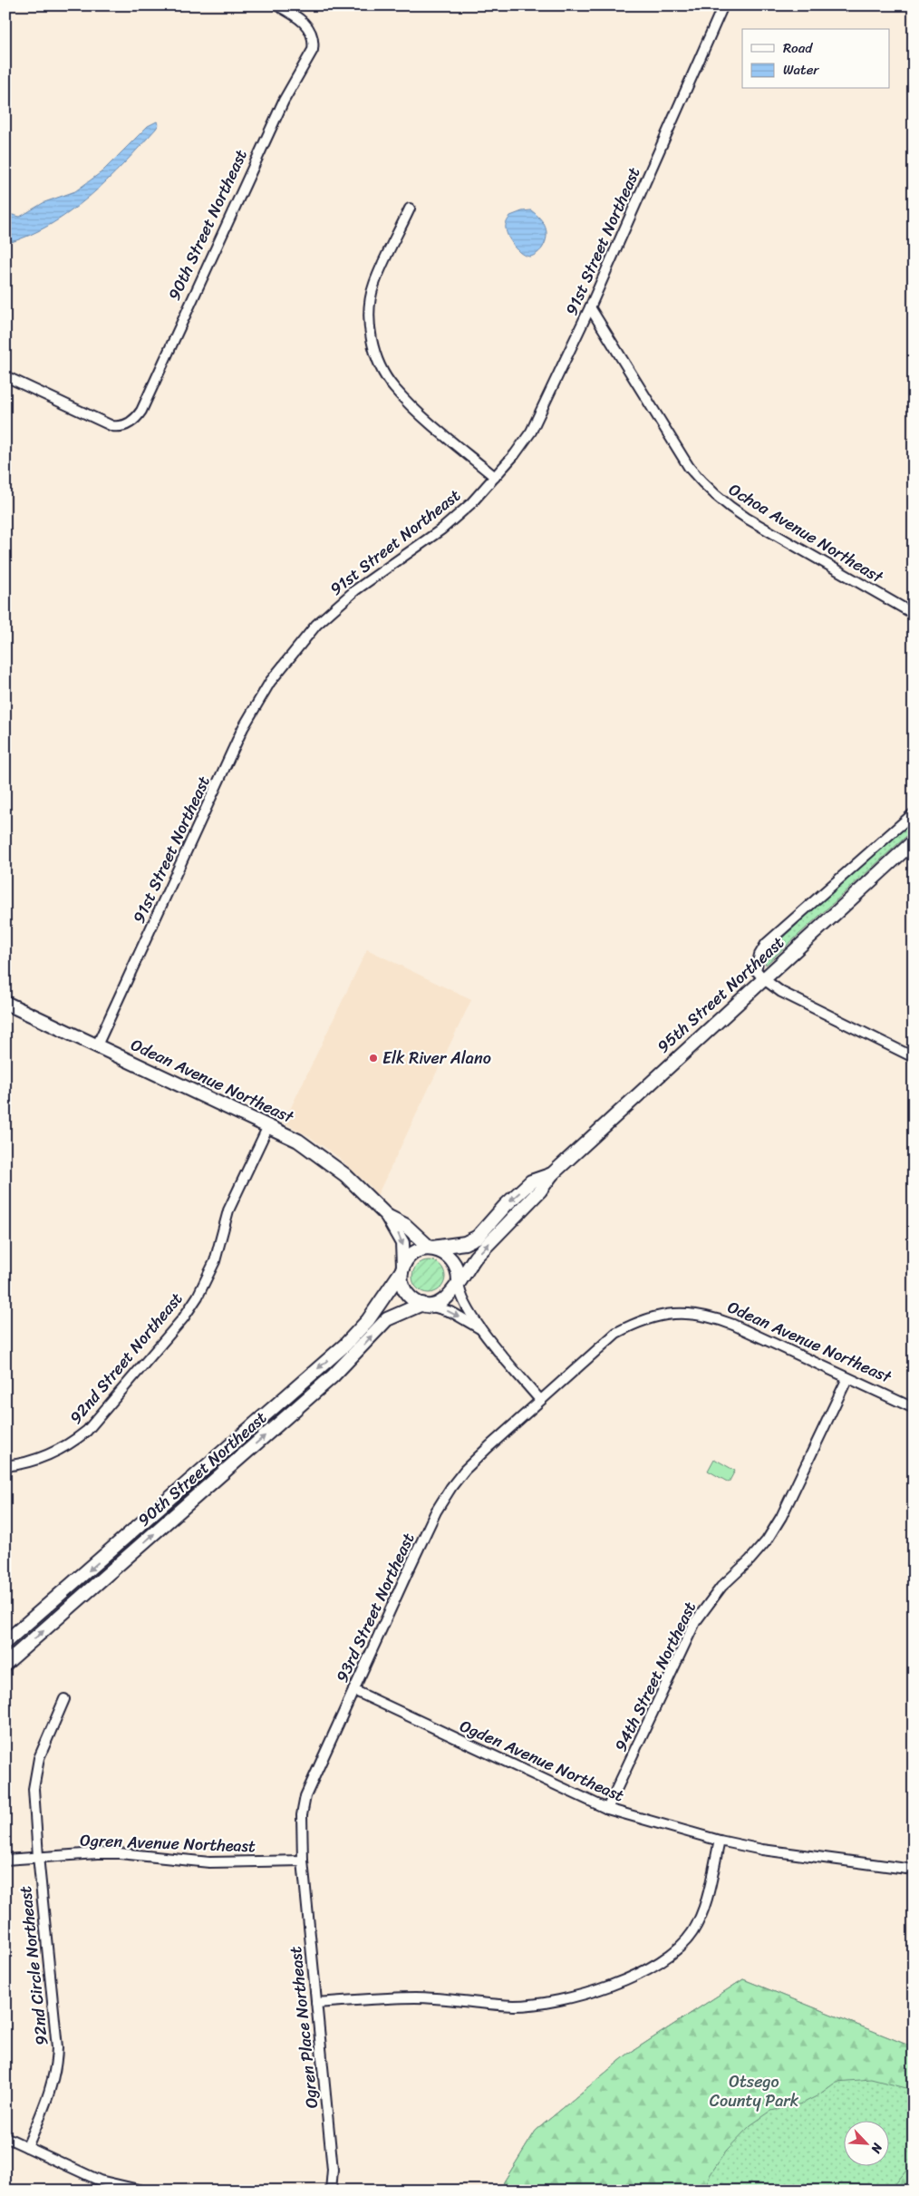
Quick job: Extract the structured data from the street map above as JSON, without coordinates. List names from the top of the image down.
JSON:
{
  "streets": {
    "main road": ["90th Street Northeast", "95th Street Northeast", "Odean Avenue Northeast"],
    "street": [
      "91st Street Northeast",
      "Ochoa Avenue Northeast",
      "92nd Street Northeast",
      "93rd Street Northeast",
      "94th Street Northeast",
      "Ogden Avenue Northeast",
      "Ogren Avenue Northeast",
      "92nd Circle Northeast",
      "Ogren Place Northeast"
    ]
  },
  "crossings": [
    ["90th Street Northeast", "Odean Avenue Northeast"],
    ["91st Street Northeast", "Ochoa Avenue Northeast"],
    ["91st Street Northeast", "Odean Avenue Northeast"],
    ["Odean Avenue Northeast", "92nd Street Northeast"],
    ["Odean Avenue Northeast", "93rd Street Northeast"],
    ["Odean Avenue Northeast", "94th Street Northeast"],
    ["93rd Street Northeast", "Ogden Avenue Northeast"],
    ["93rd Street Northeast", "Ogren Avenue Northeast"],
    ["93rd Street Northeast", "Ogren Place Northeast"],
    ["94th Street Northeast", "Ogden Avenue Northeast"],
    ["Ogren Avenue Northeast", "92nd Circle Northeast"],
    ["Ogren Avenue Northeast", "Ogren Place Northeast"]
  ],
  "parks": ["Otsego County Park"],
  "places": ["Elk River Alano"],
  "legend": ["Road", "Water"],
  "north": "bottom right"
}
